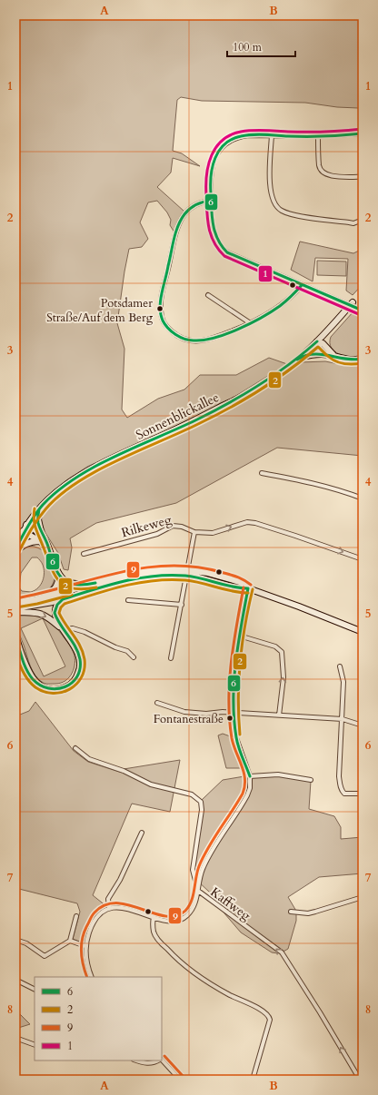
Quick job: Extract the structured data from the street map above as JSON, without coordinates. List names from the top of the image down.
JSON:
{
  "streets": {
    "main road": ["Sonnenblickallee"],
    "street": ["Rilkeweg", "Kaffweg"]
  },
  "one_way": ["Rilkeweg", "Kaffweg"],
  "places": ["Potsdamer Straße/Auf dem Berg", "Fontanestraße"],
  "lines": [
    "transit line 1",
    "transit line 6",
    "transit line 2",
    "transit line 9"
  ],
  "legend": [
    "6",
    "2",
    "9",
    "1"
  ],
  "scale_bar": "100 m",
  "grid": {
    "columns": ["A", "B"],
    "rows": [
      "1",
      "2",
      "3",
      "4",
      "5",
      "6",
      "7",
      "8"
    ]
  }
}
